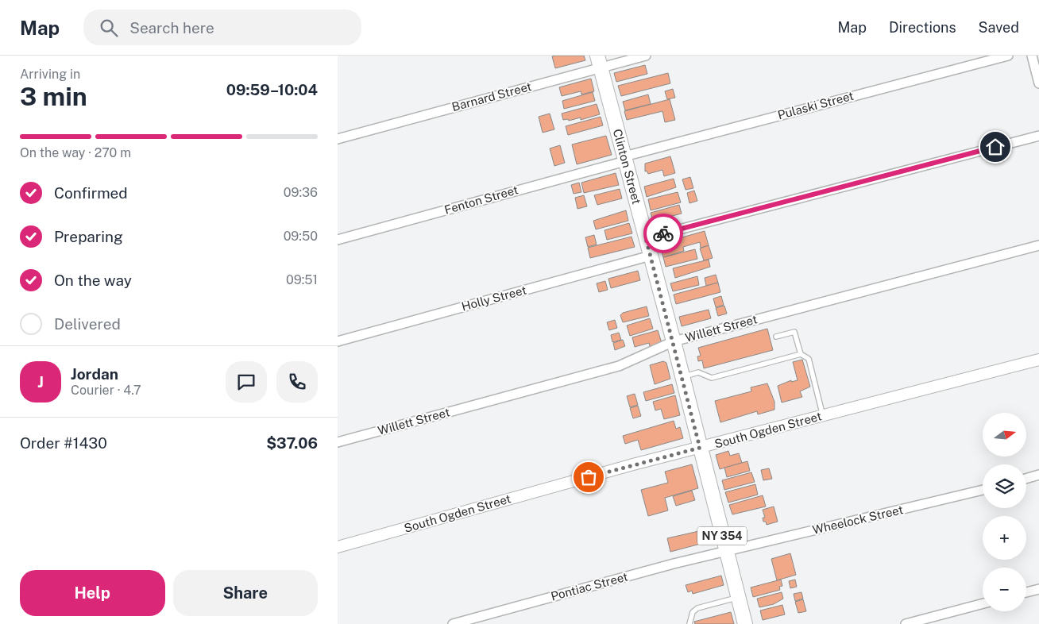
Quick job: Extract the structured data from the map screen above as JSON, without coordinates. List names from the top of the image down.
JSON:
{
  "streets": {
    "main road": ["Clinton Street", "NY 354"],
    "street": [
      "Barnard Street",
      "Pulaski Street",
      "Fenton Street",
      "Holly Street",
      "Willett Street",
      "South Ogden Street",
      "Wheelock Street",
      "Pontiac Street"
    ]
  },
  "crossings": [
    ["Barnard Street", "Clinton Street"],
    ["Pulaski Street", "Clinton Street"],
    ["Pulaski Street", "Fenton Street"],
    ["Clinton Street", "Fenton Street"],
    ["Clinton Street", "Holly Street"],
    ["Clinton Street", "Willett Street"],
    ["Clinton Street", "South Ogden Street"],
    ["Clinton Street", "Wheelock Street"],
    ["Clinton Street", "Pontiac Street"],
    ["Wheelock Street", "Pontiac Street"]
  ],
  "north": "right",
  "page": {
    "header": "Map",
    "search": "Search here",
    "nav": ["Map", "Directions", "Saved"],
    "heading": ["3 min", "Arriving in", "09:59–10:04"],
    "panel": [
      "Jordan",
      "Courier · 4.7",
      "Order #1430",
      "$37.06"
    ],
    "bar": "On the way · 270 m",
    "list": [
      ["Confirmed", "09:36"],
      ["Preparing", "09:50"],
      ["On the way", "09:51"],
      "Delivered"
    ],
    "round": "J",
    "map_buttons": ["+", "−"],
    "buttons": ["Help", "Share"]
  }
}
